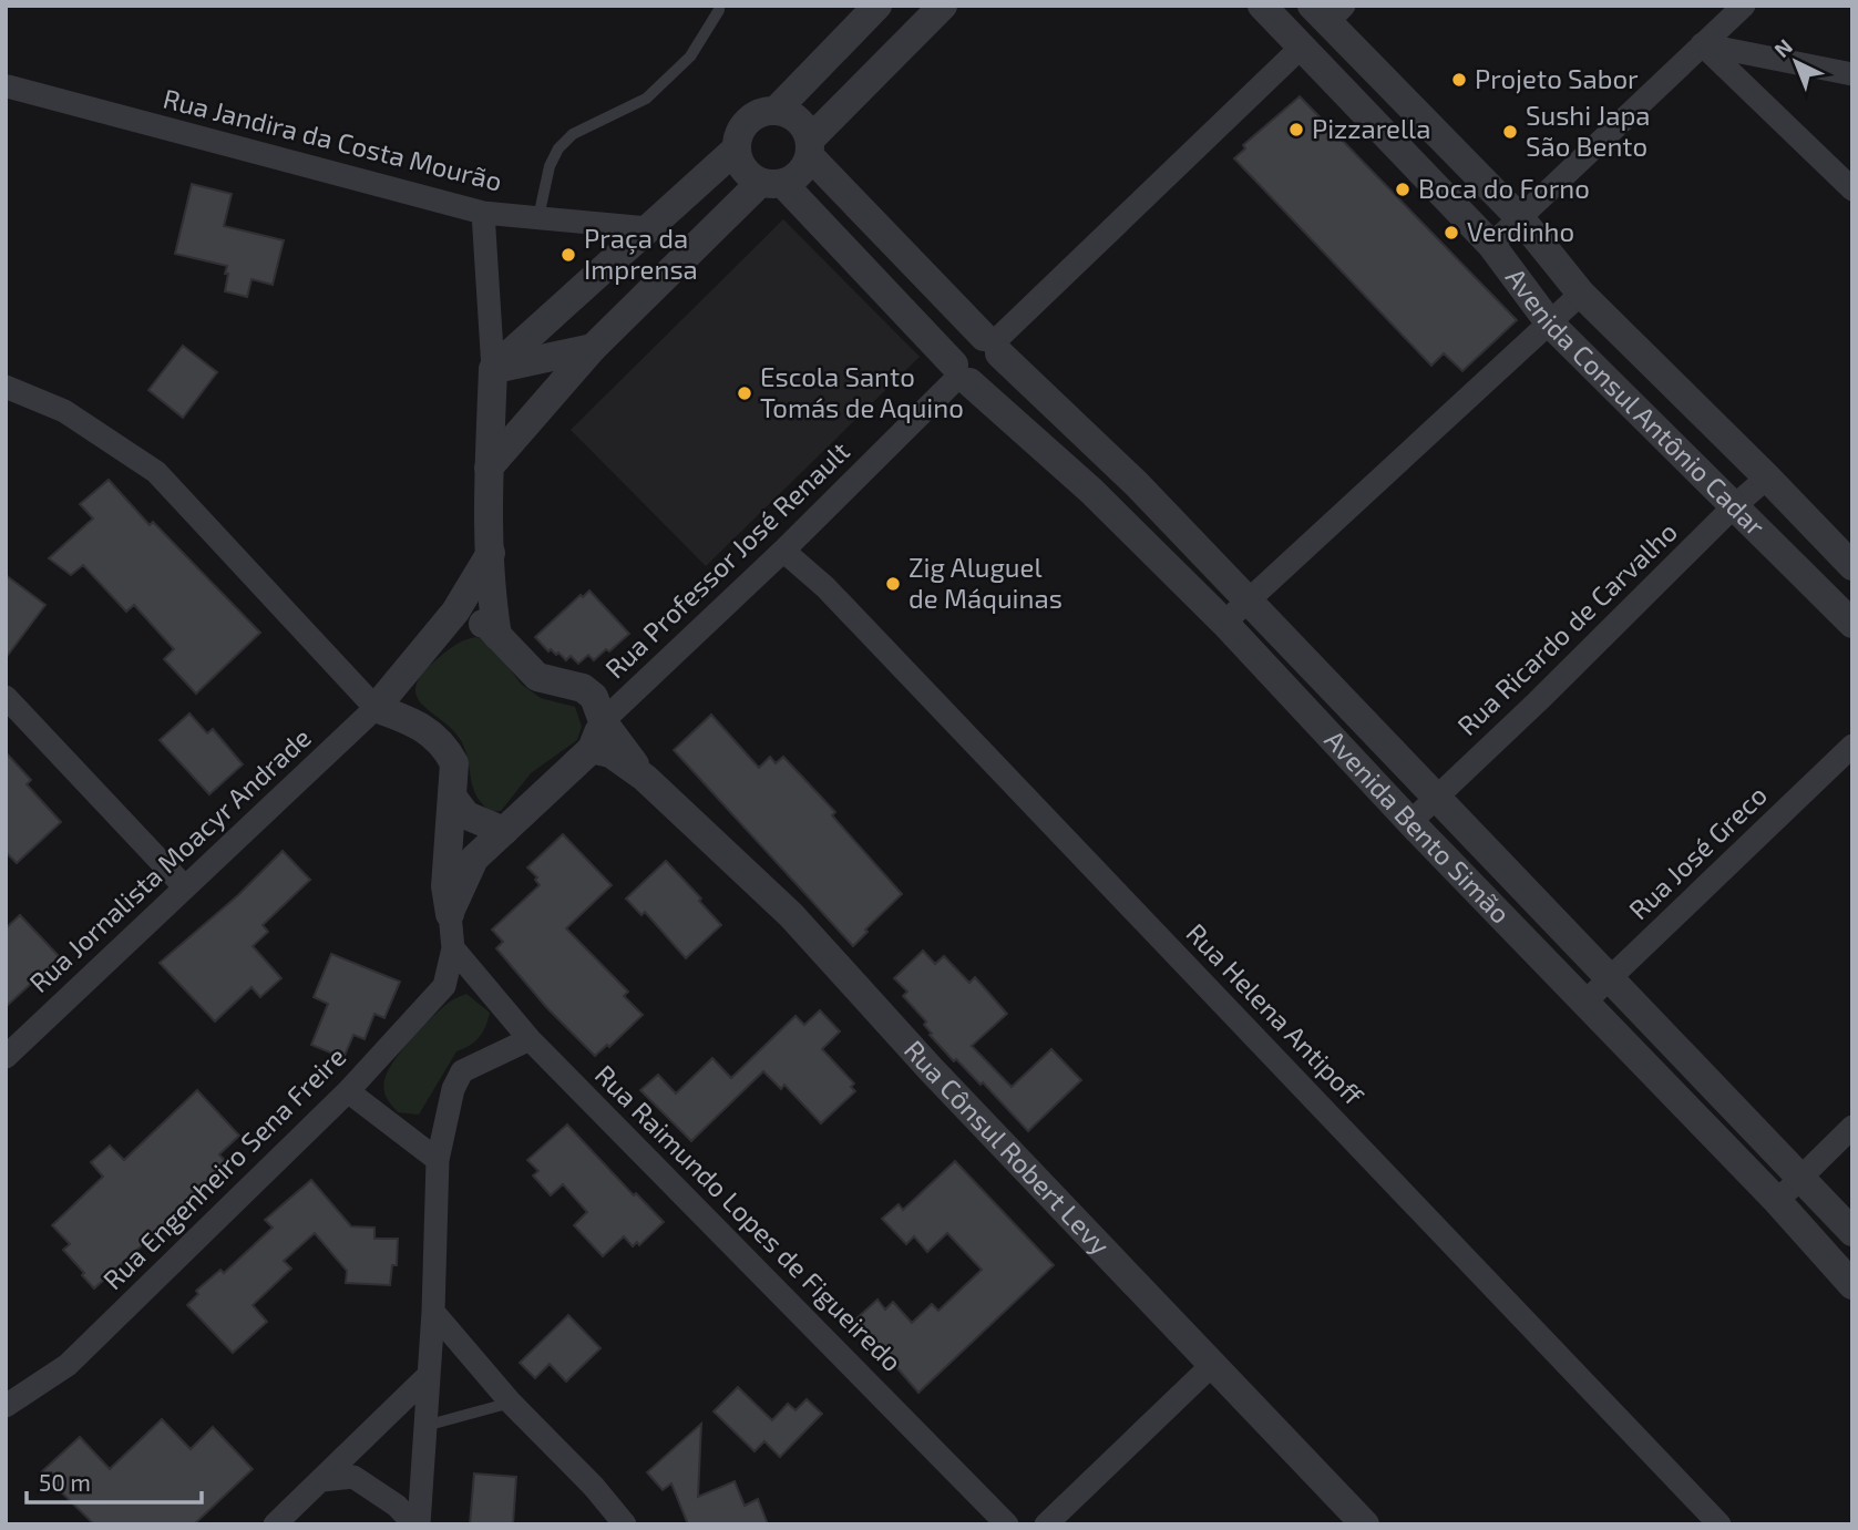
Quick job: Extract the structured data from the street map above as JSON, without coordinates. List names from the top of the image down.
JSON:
{
  "streets": {
    "street": [
      "Rua Jandira da Costa Mourão",
      "Avenida Consul Antônio Cadar",
      "Rua Professor José Renault",
      "Rua Ricardo de Carvalho",
      "Avenida Bento Simão",
      "Rua José Greco",
      "Rua Jornalista Moacyr Andrade",
      "Rua Helena Antipoff",
      "Rua Cônsul Robert Levy",
      "Rua Engenheiro Sena Freire",
      "Rua Raimundo Lopes de Figueiredo"
    ]
  },
  "crossings": [
    ["Avenida Consul Antônio Cadar", "Rua Ricardo de Carvalho"],
    ["Rua Professor José Renault", "Avenida Bento Simão"],
    ["Rua Professor José Renault", "Rua Helena Antipoff"],
    ["Rua Professor José Renault", "Rua Cônsul Robert Levy"],
    ["Rua Ricardo de Carvalho", "Avenida Bento Simão"],
    ["Avenida Bento Simão", "Rua José Greco"],
    ["Rua Engenheiro Sena Freire", "Rua Raimundo Lopes de Figueiredo"]
  ],
  "places": [
    "Projeto Sabor",
    "Pizzarella",
    "Sushi Japa São Bento",
    "Boca do Forno",
    "Verdinho",
    "Praça da Imprensa",
    "Escola Santo Tomás de Aquino",
    "Zig Aluguel de Máquinas"
  ],
  "scale_bar": "50 m",
  "north": "top left"
}
